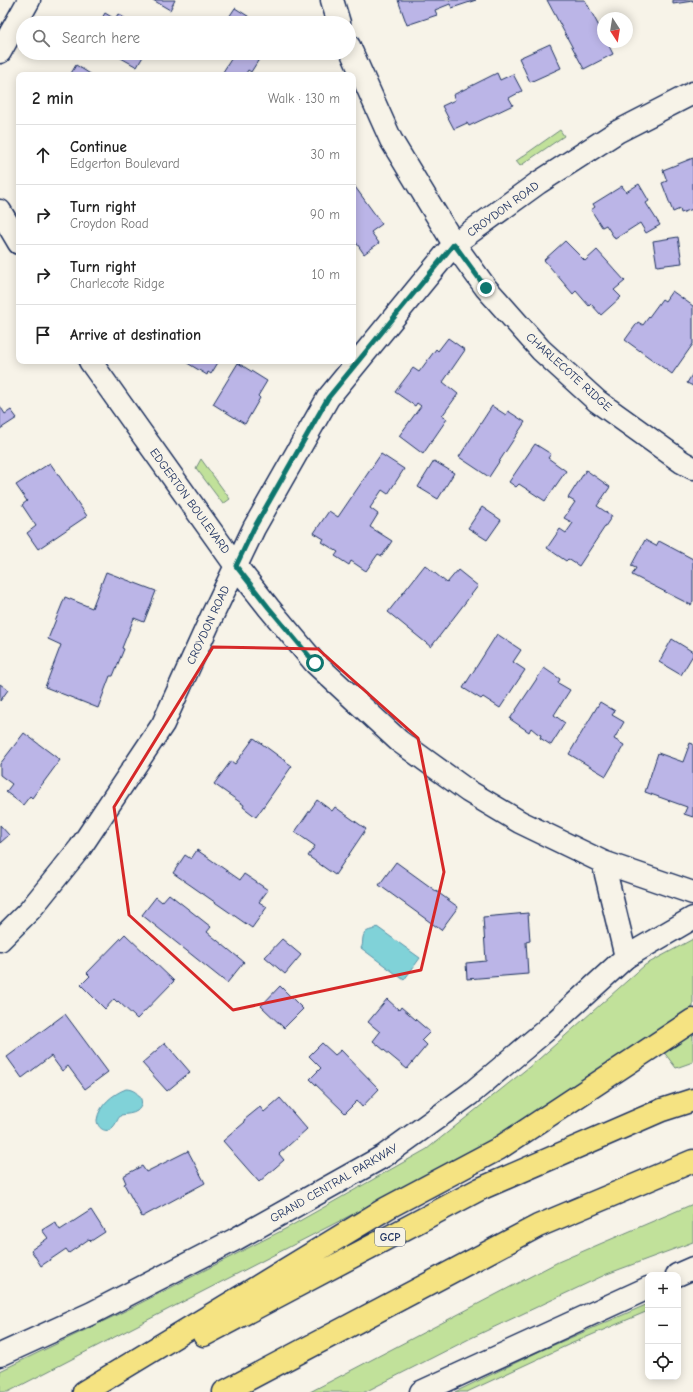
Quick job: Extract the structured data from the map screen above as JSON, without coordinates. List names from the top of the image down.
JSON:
{
  "streets": {
    "highway": ["GCP"],
    "street": [
      "CROYDON ROAD",
      "CHARLECOTE RIDGE",
      "EDGERTON BOULEVARD",
      "GRAND CENTRAL PARKWAY"
    ]
  },
  "crossings": [
    ["CROYDON ROAD", "CHARLECOTE RIDGE"],
    ["CROYDON ROAD", "EDGERTON BOULEVARD"]
  ],
  "north": "bottom",
  "page": {
    "search": "Search here",
    "heading": ["2 min", "Walk · 130 m"],
    "list": [
      ["Continue", "Edgerton Boulevard", "30 m"],
      ["Turn right", "Croydon Road", "90 m"],
      ["Turn right", "Charlecote Ridge", "10 m"],
      "Arrive at destination"
    ],
    "map_buttons": ["+", "−"]
  }
}
